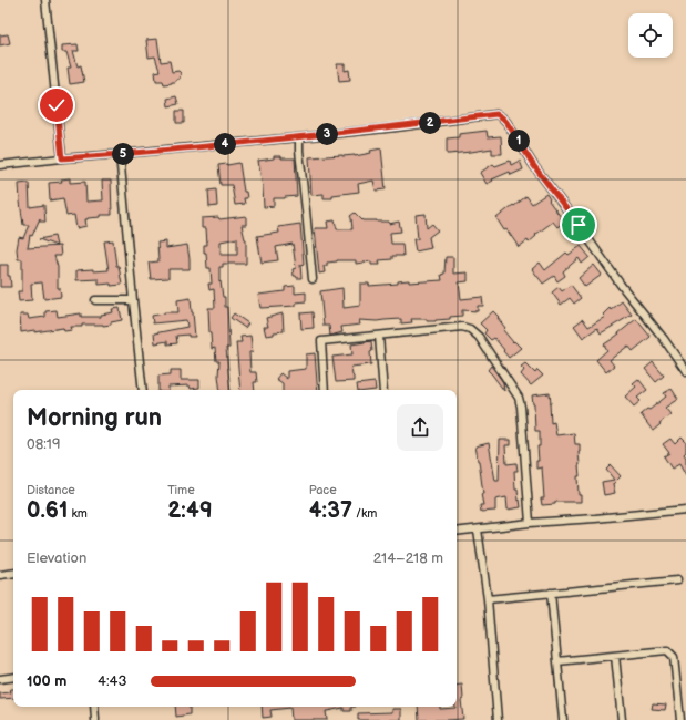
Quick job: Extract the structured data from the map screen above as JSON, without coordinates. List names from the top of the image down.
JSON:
{
  "page": {
    "pins": [
      "2",
      "3",
      "1",
      "4",
      "5"
    ],
    "heading": ["Morning run", "08:19"],
    "stats": [
      ["Distance", "0.61 km"],
      ["Time", "2:49"],
      ["Pace", "4:37 /km"]
    ],
    "chart": ["Elevation", "214–218 m"],
    "list": [
      {
        "name": "100 m",
        "note": "4:43"
      }
    ]
  }
}
